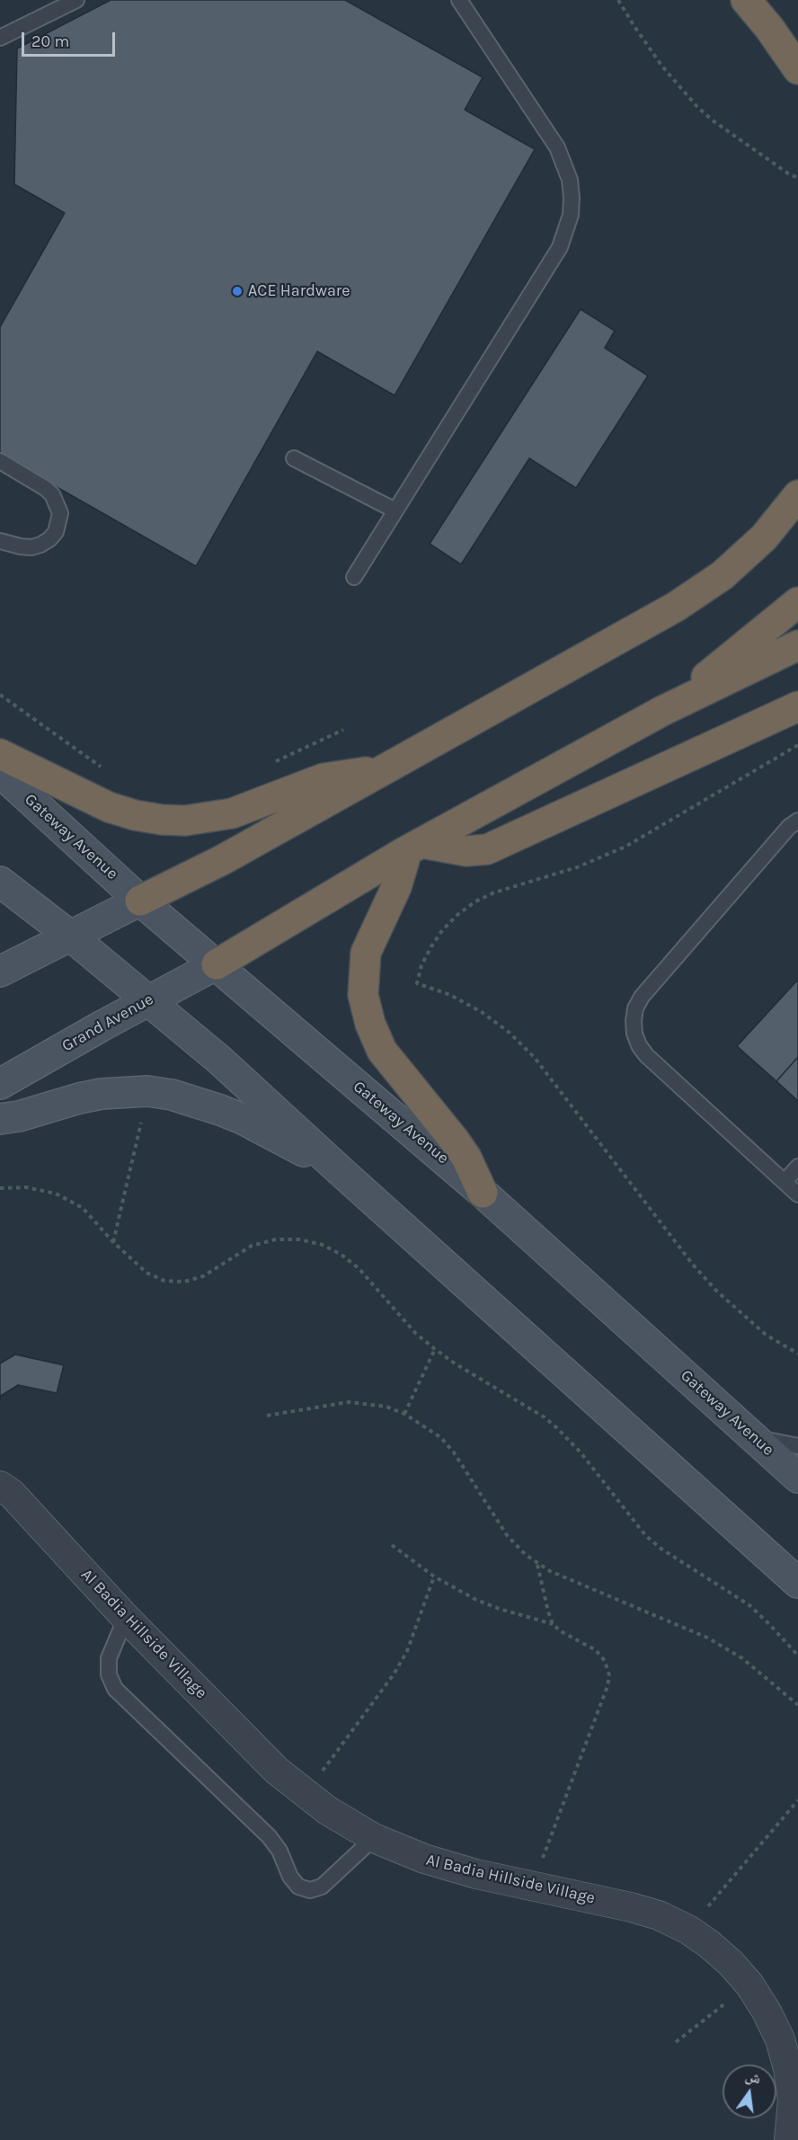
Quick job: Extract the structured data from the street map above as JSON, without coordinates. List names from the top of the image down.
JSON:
{
  "streets": {
    "street": ["Gateway Avenue", "Grand Avenue", "Al Badia Hillside Village"]
  },
  "crossings": [
    ["Gateway Avenue", "Grand Avenue"]
  ],
  "places": ["ACE Hardware"],
  "scale_bar": "20 m",
  "north": "top"
}
